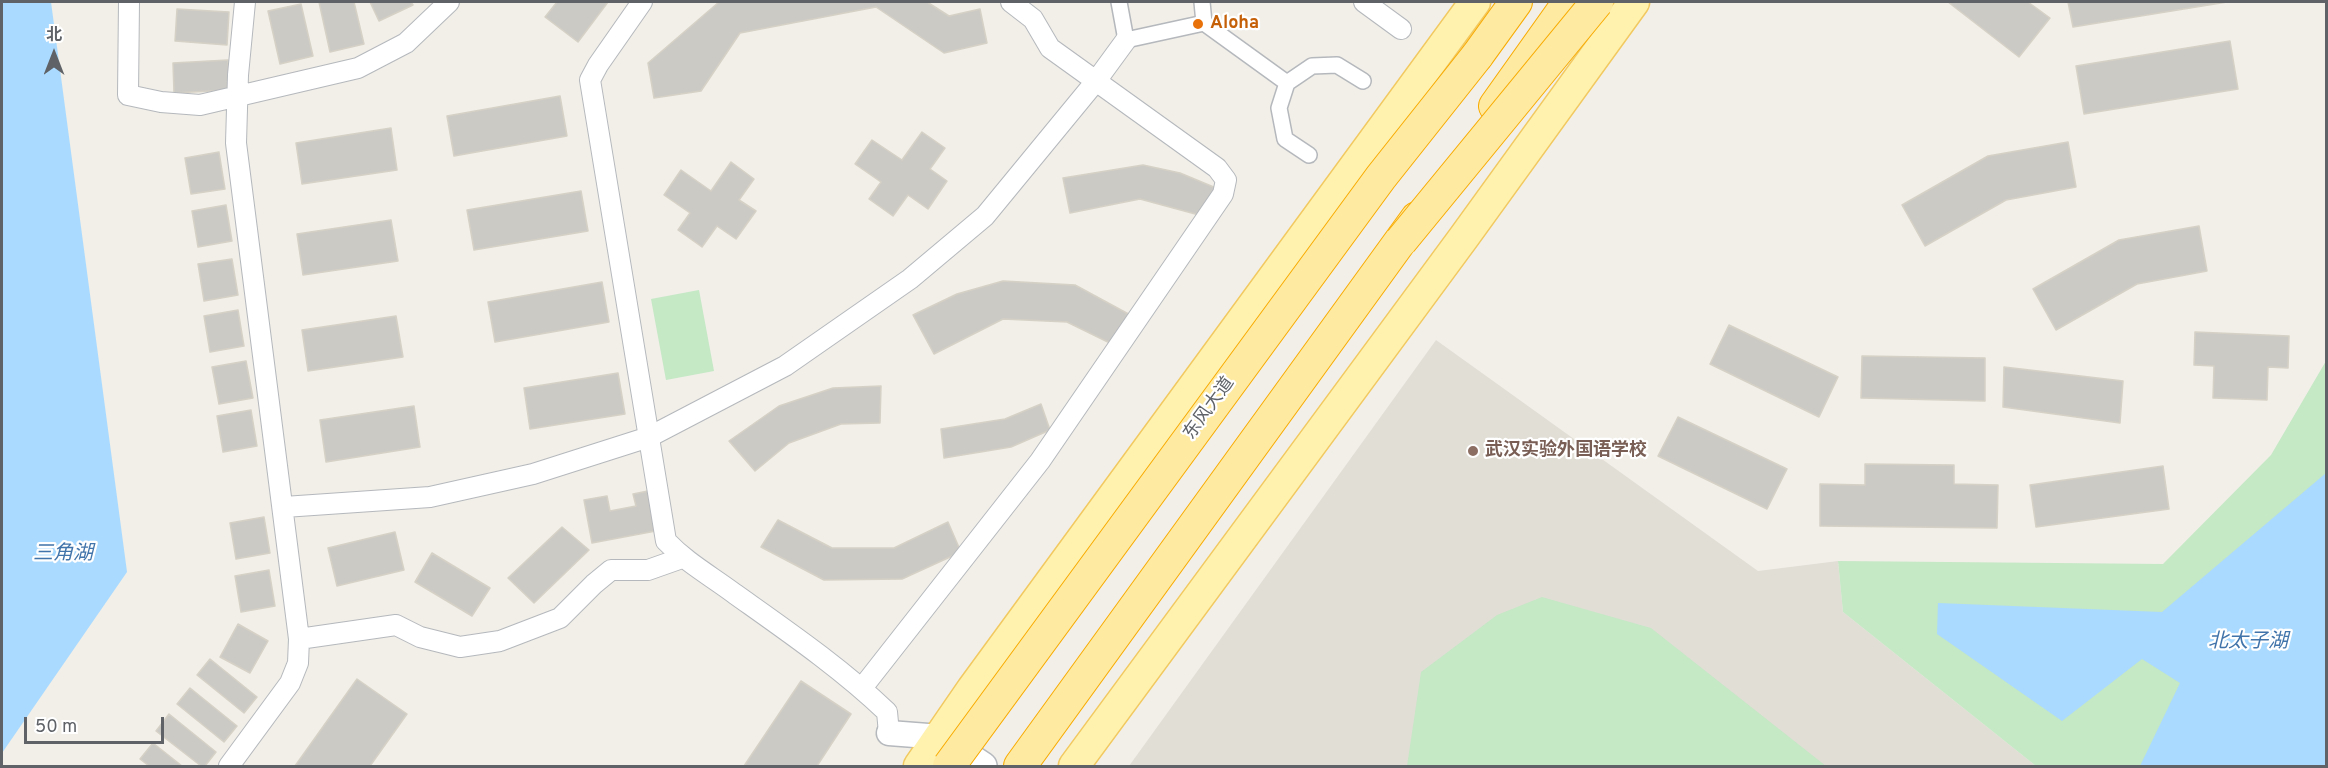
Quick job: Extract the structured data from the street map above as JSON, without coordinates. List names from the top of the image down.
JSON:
{
  "streets": {
    "highway": ["东风大道"]
  },
  "water": ["三角湖", "北太子湖"],
  "places": ["Aloha", "武汉实验外国语学校"],
  "scale_bar": "50 m",
  "north": "top"
}
